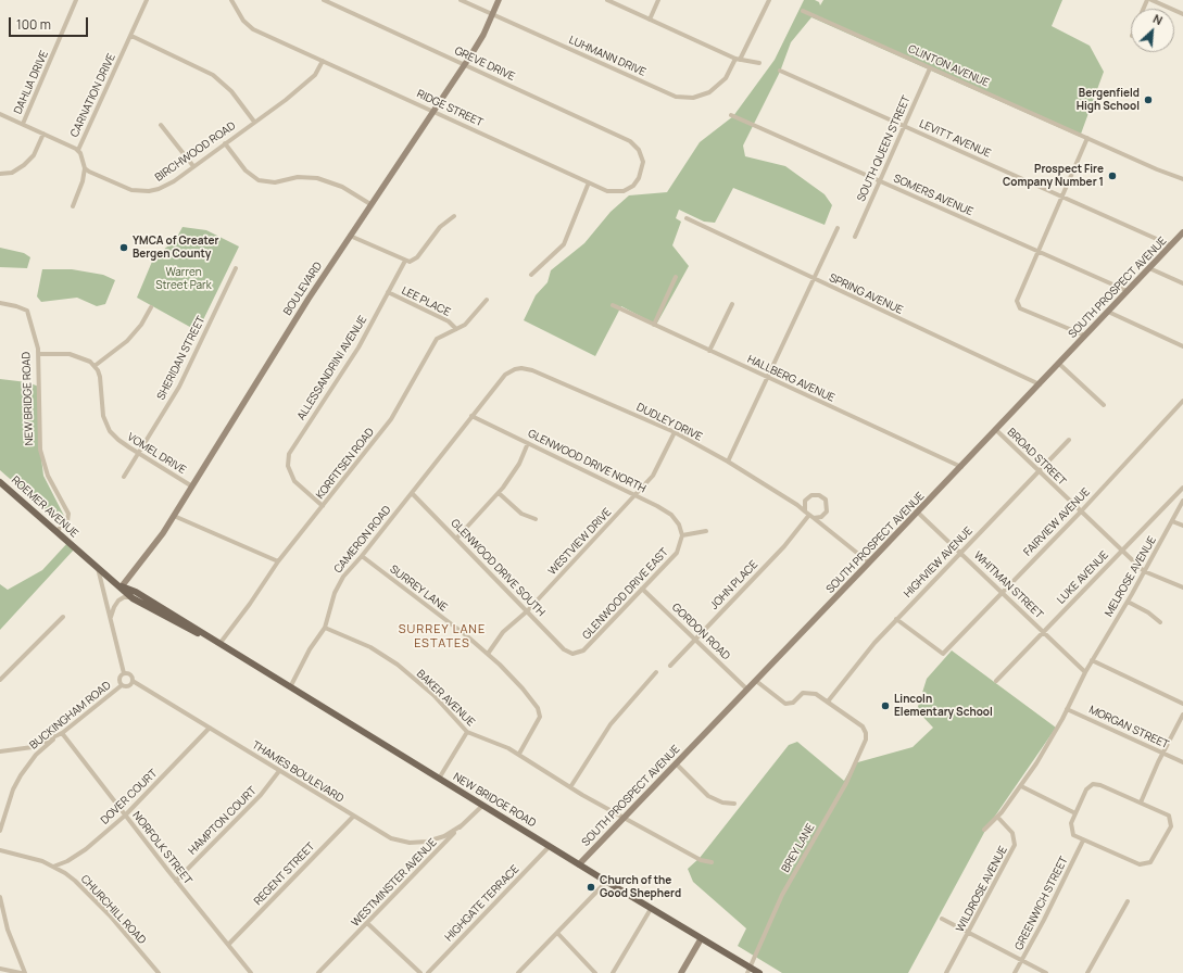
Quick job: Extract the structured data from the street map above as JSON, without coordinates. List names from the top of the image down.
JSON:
{
  "streets": {
    "main road": ["NEW BRIDGE ROAD", "ROEMER AVENUE"],
    "street": [
      "LUHMANN DRIVE",
      "GREVE DRIVE",
      "CLINTON AVENUE",
      "DAHLIA DRIVE",
      "CARNATION DRIVE",
      "RIDGE STREET",
      "LEVITT AVENUE",
      "SOUTH QUEEN STREET",
      "BIRCHWOOD ROAD",
      "SOMERS AVENUE",
      "SOUTH PROSPECT AVENUE",
      "BOULEVARD",
      "SPRING AVENUE",
      "LEE PLACE",
      "SHERIDAN STREET",
      "ALLESSANDRINI AVENUE",
      "HALLBERG AVENUE",
      "DUDLEY DRIVE",
      "VOMEL DRIVE",
      "BROAD STREET",
      "GLENWOOD DRIVE NORTH",
      "KORFITSEN ROAD",
      "FAIRVIEW AVENUE",
      "CAMERON ROAD",
      "WESTVIEW DRIVE",
      "HIGHVIEW AVENUE",
      "GLENWOOD DRIVE SOUTH",
      "MELROSE AVENUE",
      "LUKE AVENUE",
      "JOHN PLACE",
      "WHITMAN STREET",
      "SURREY LANE",
      "GLENWOOD DRIVE EAST",
      "GORDON ROAD",
      "BAKER AVENUE",
      "BUCKINGHAM ROAD",
      "MORGAN STREET",
      "THAMES BOULEVARD",
      "DOVER COURT",
      "HAMPTON COURT",
      "NORFOLK STREET",
      "BREY LANE",
      "REGENT STREET",
      "WESTMINSTER AVENUE",
      "WILDROSE AVENUE",
      "HIGHGATE TERRACE",
      "GREENWICH STREET",
      "CHURCHILL ROAD"
    ]
  },
  "crossings": [
    ["LUHMANN DRIVE", "BOULEVARD"],
    ["GREVE DRIVE", "RIDGE STREET"],
    ["GREVE DRIVE", "BOULEVARD"],
    ["CLINTON AVENUE", "SOUTH QUEEN STREET"],
    ["RIDGE STREET", "BIRCHWOOD ROAD"],
    ["RIDGE STREET", "BOULEVARD"],
    ["LEVITT AVENUE", "SOUTH QUEEN STREET"],
    ["LEVITT AVENUE", "SOUTH PROSPECT AVENUE"],
    ["SOUTH QUEEN STREET", "SOMERS AVENUE"],
    ["SOMERS AVENUE", "SOUTH PROSPECT AVENUE"],
    ["SOUTH PROSPECT AVENUE", "SPRING AVENUE"],
    ["SOUTH PROSPECT AVENUE", "HALLBERG AVENUE"],
    ["SOUTH PROSPECT AVENUE", "NEW BRIDGE ROAD"],
    ["SOUTH PROSPECT AVENUE", "DUDLEY DRIVE"],
    ["SOUTH PROSPECT AVENUE", "BROAD STREET"],
    ["SOUTH PROSPECT AVENUE", "WHITMAN STREET"],
    ["SOUTH PROSPECT AVENUE", "GORDON ROAD"],
    ["SOUTH PROSPECT AVENUE", "BAKER AVENUE"],
    ["BOULEVARD", "NEW BRIDGE ROAD"],
    ["BOULEVARD", "VOMEL DRIVE"],
    ["LEE PLACE", "ALLESSANDRINI AVENUE"],
    ["LEE PLACE", "KORFITSEN ROAD"],
    ["SHERIDAN STREET", "VOMEL DRIVE"],
    ["ALLESSANDRINI AVENUE", "KORFITSEN ROAD"],
    ["NEW BRIDGE ROAD", "KORFITSEN ROAD"],
    ["NEW BRIDGE ROAD", "ROEMER AVENUE"],
    ["NEW BRIDGE ROAD", "CAMERON ROAD"],
    ["NEW BRIDGE ROAD", "BREY LANE"],
    ["NEW BRIDGE ROAD", "WESTMINSTER AVENUE"],
    ["NEW BRIDGE ROAD", "HIGHGATE TERRACE"],
    ["DUDLEY DRIVE", "CAMERON ROAD"],
    ["DUDLEY DRIVE", "WESTVIEW DRIVE"],
    ["DUDLEY DRIVE", "JOHN PLACE"],
    ["BROAD STREET", "FAIRVIEW AVENUE"],
    ["BROAD STREET", "HIGHVIEW AVENUE"],
    ["BROAD STREET", "MELROSE AVENUE"],
    ["BROAD STREET", "LUKE AVENUE"],
    ["GLENWOOD DRIVE NORTH", "CAMERON ROAD"],
    ["GLENWOOD DRIVE NORTH", "WESTVIEW DRIVE"],
    ["GLENWOOD DRIVE NORTH", "GLENWOOD DRIVE EAST"],
    ["FAIRVIEW AVENUE", "HIGHVIEW AVENUE"],
    ["FAIRVIEW AVENUE", "WHITMAN STREET"],
    ["CAMERON ROAD", "GLENWOOD DRIVE SOUTH"],
    ["CAMERON ROAD", "SURREY LANE"],
    ["CAMERON ROAD", "BAKER AVENUE"],
    ["WESTVIEW DRIVE", "GLENWOOD DRIVE SOUTH"],
    ["WESTVIEW DRIVE", "SURREY LANE"],
    ["HIGHVIEW AVENUE", "WHITMAN STREET"],
    ["HIGHVIEW AVENUE", "BREY LANE"],
    ["GLENWOOD DRIVE SOUTH", "GLENWOOD DRIVE EAST"],
    ["MELROSE AVENUE", "WHITMAN STREET"],
    ["LUKE AVENUE", "WHITMAN STREET"],
    ["JOHN PLACE", "GORDON ROAD"],
    ["SURREY LANE", "BAKER AVENUE"],
    ["GLENWOOD DRIVE EAST", "GORDON ROAD"],
    ["BUCKINGHAM ROAD", "THAMES BOULEVARD"],
    ["BUCKINGHAM ROAD", "NORFOLK STREET"],
    ["THAMES BOULEVARD", "DOVER COURT"],
    ["THAMES BOULEVARD", "HAMPTON COURT"],
    ["THAMES BOULEVARD", "REGENT STREET"],
    ["THAMES BOULEVARD", "WESTMINSTER AVENUE"],
    ["DOVER COURT", "NORFOLK STREET"],
    ["DOVER COURT", "CHURCHILL ROAD"],
    ["HAMPTON COURT", "NORFOLK STREET"],
    ["NORFOLK STREET", "REGENT STREET"]
  ],
  "districts": ["SURREY LANE ESTATES"],
  "parks": ["Warren Street Park"],
  "places": [
    "Bergenfield High School",
    "Prospect Fire Company Number 1",
    "YMCA of Greater Bergen County",
    "Lincoln Elementary School",
    "Church of the Good Shepherd"
  ],
  "scale_bar": "100 m",
  "north": "top right"
}
